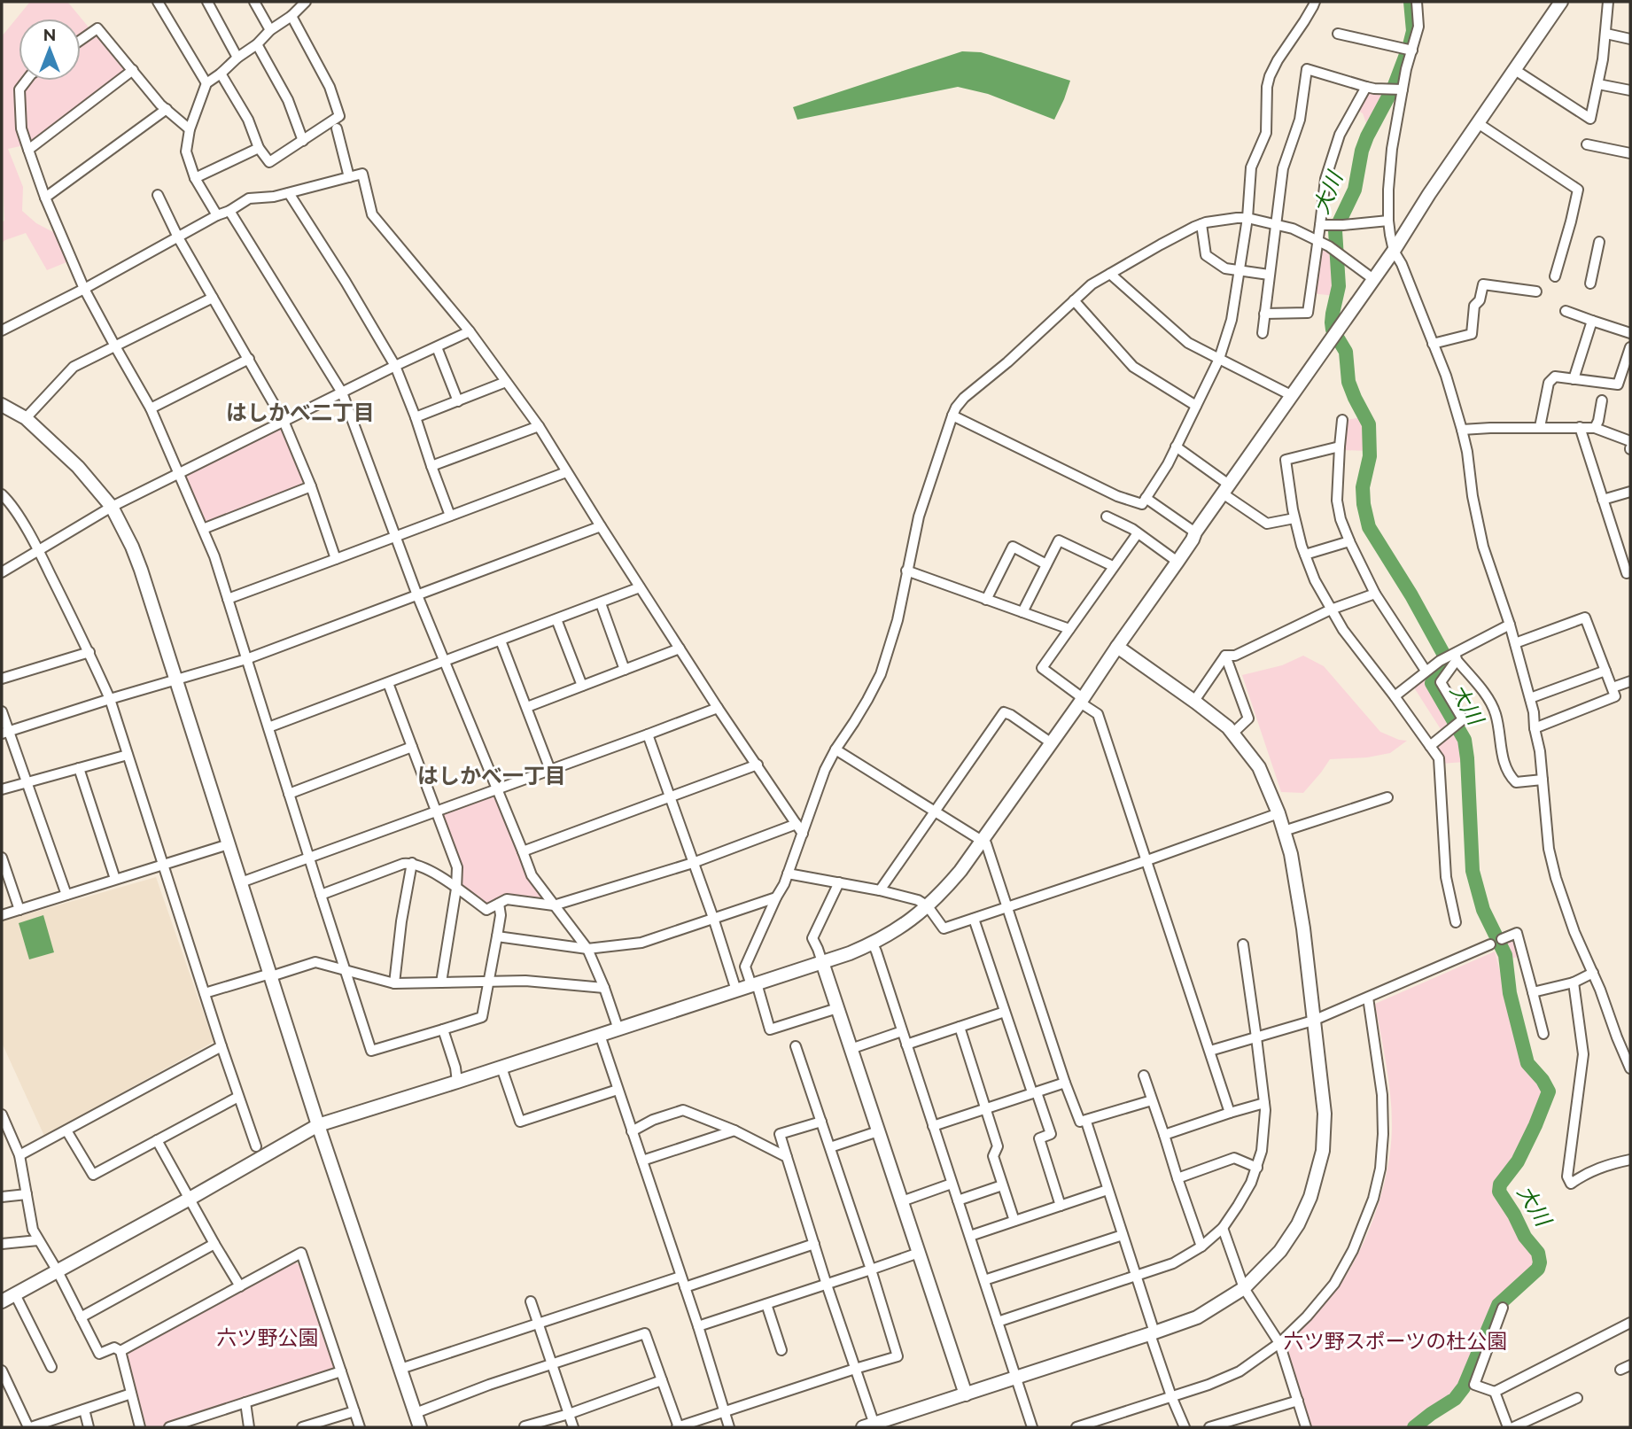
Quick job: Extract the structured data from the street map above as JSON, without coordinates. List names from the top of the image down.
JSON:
{
  "districts": ["はしかべ二丁目", "はしかべ一丁目"],
  "water": ["大川"],
  "parks": ["六ツ野公園", "六ツ野スポーツの杜公園"],
  "north": "top"
}
